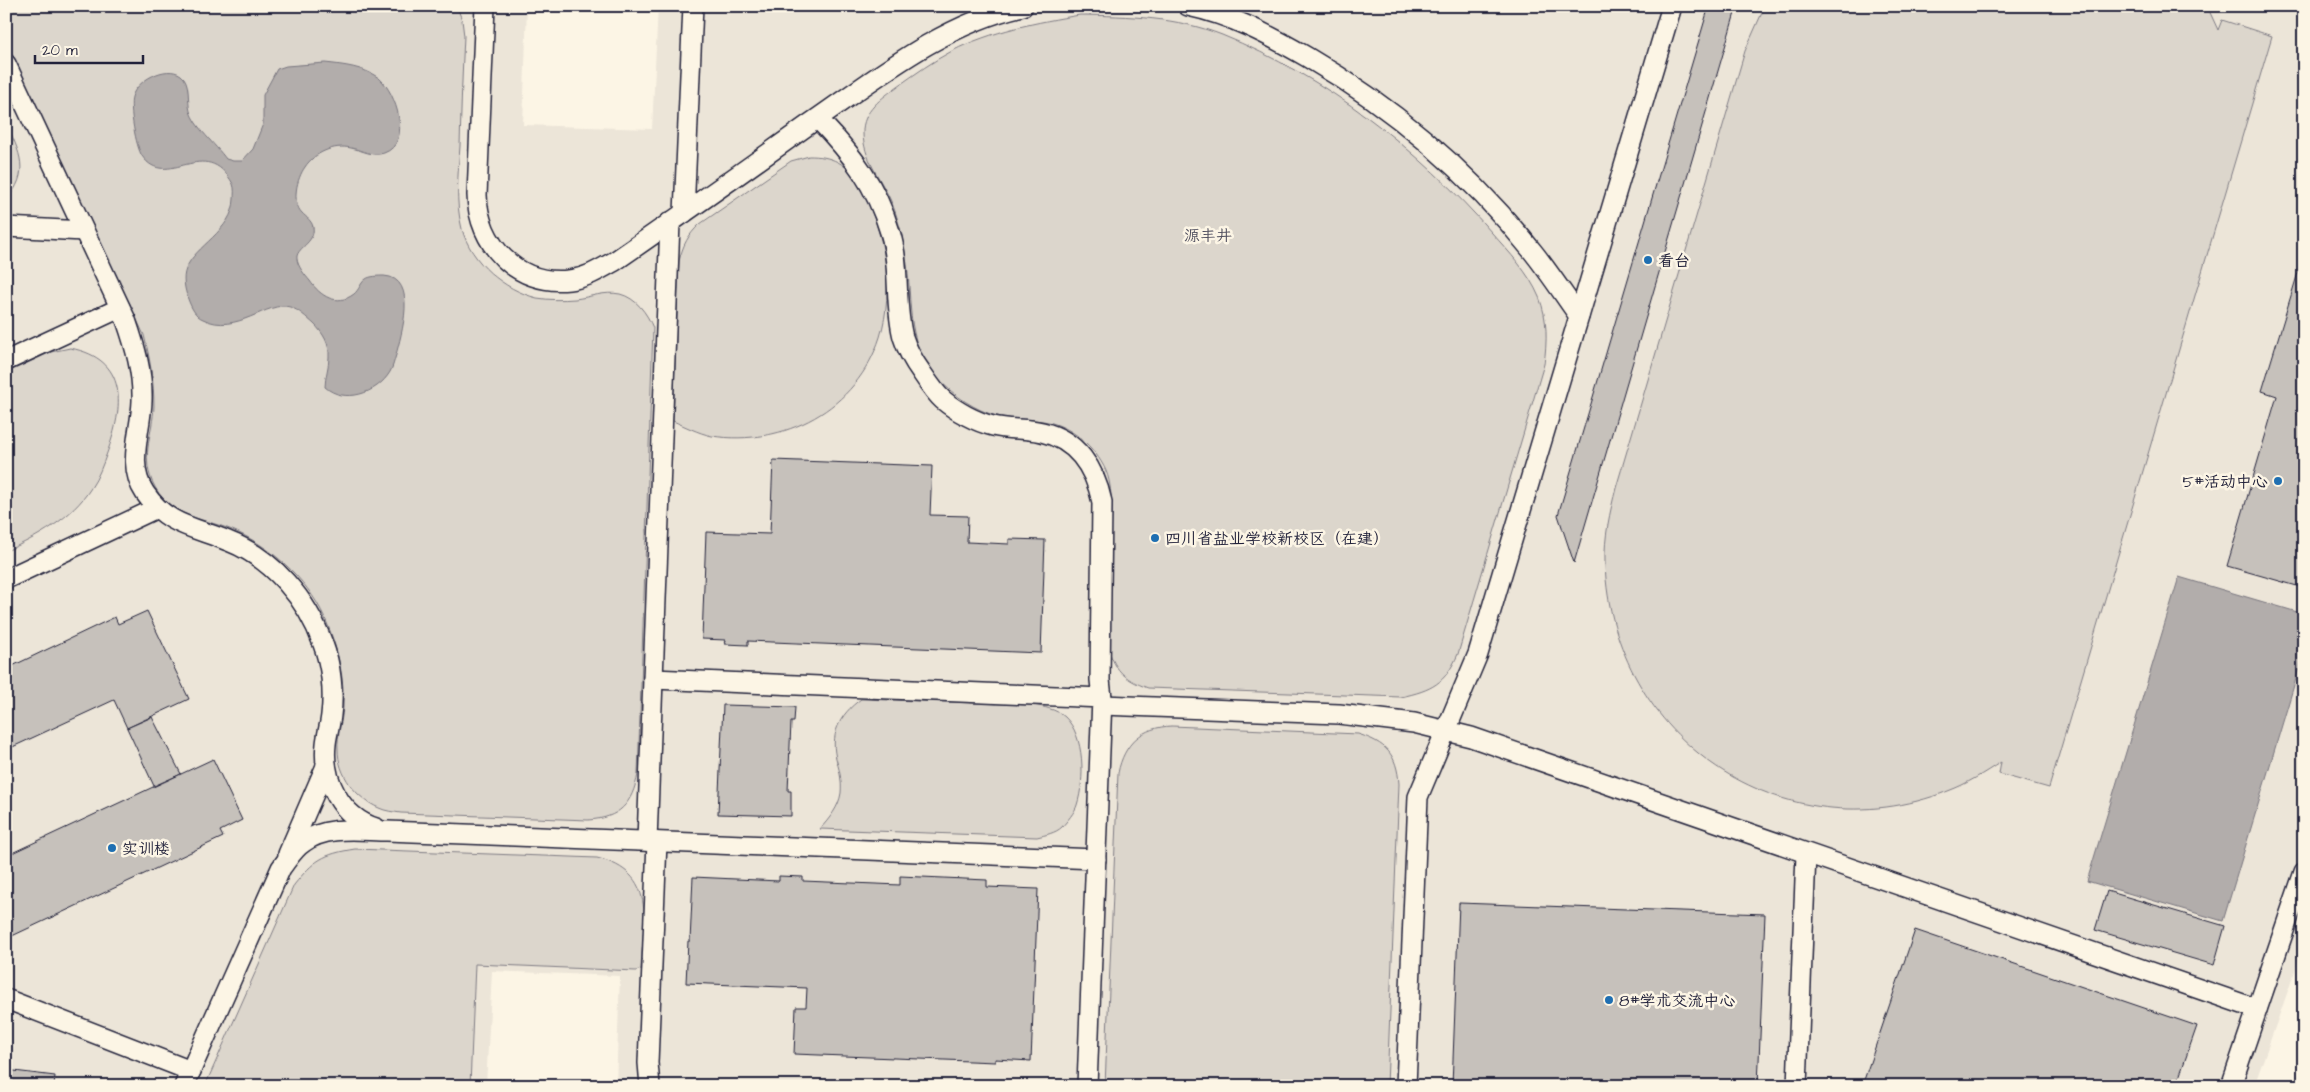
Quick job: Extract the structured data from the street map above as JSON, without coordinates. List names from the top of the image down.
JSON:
{
  "parks": ["源丰井"],
  "places": [
    "看台",
    "5#活动中心",
    "四川省盐业学校新校区（在建）",
    "实训楼",
    "8#学术交流中心"
  ],
  "scale_bar": "20 m"
}
